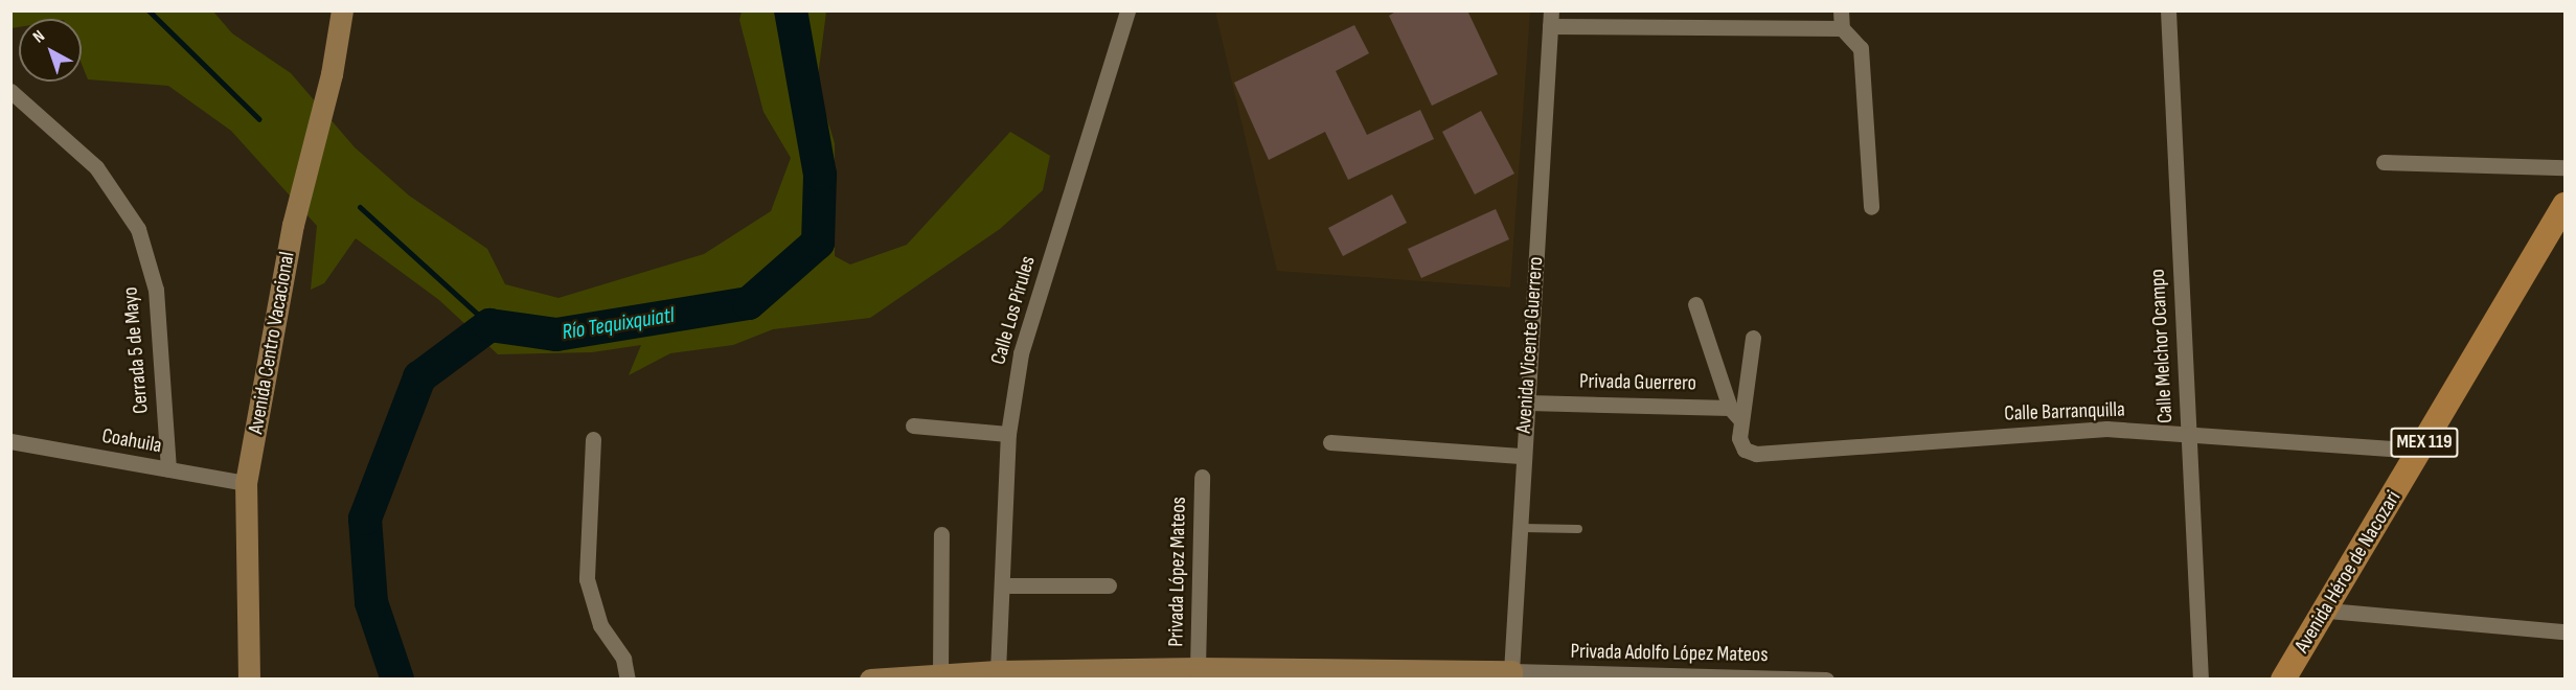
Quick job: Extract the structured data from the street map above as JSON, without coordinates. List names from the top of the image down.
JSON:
{
  "streets": {
    "main road": ["Avenida Centro Vacacional", "MEX 119", "Avenida Héroe de Nacozari"],
    "street": [
      "Calle Los Pirules",
      "Avenida Vicente Guerrero",
      "Calle Melchor Ocampo",
      "Cerrada 5 de Mayo",
      "Privada Guerrero",
      "Calle Barranquilla",
      "Coahuila",
      "Privada López Mateos",
      "Privada Adolfo López Mateos"
    ]
  },
  "crossings": [
    ["Avenida Centro Vacacional", "Coahuila"],
    ["Avenida Vicente Guerrero", "Privada Guerrero"],
    ["Avenida Vicente Guerrero", "Privada Adolfo López Mateos"],
    ["Calle Melchor Ocampo", "Calle Barranquilla"],
    ["Cerrada 5 de Mayo", "Coahuila"],
    ["Privada Guerrero", "Calle Barranquilla"],
    ["Calle Barranquilla", "Avenida Héroe de Nacozari"]
  ],
  "water": ["Río Tequixquiatl"],
  "north": "top left"
}
